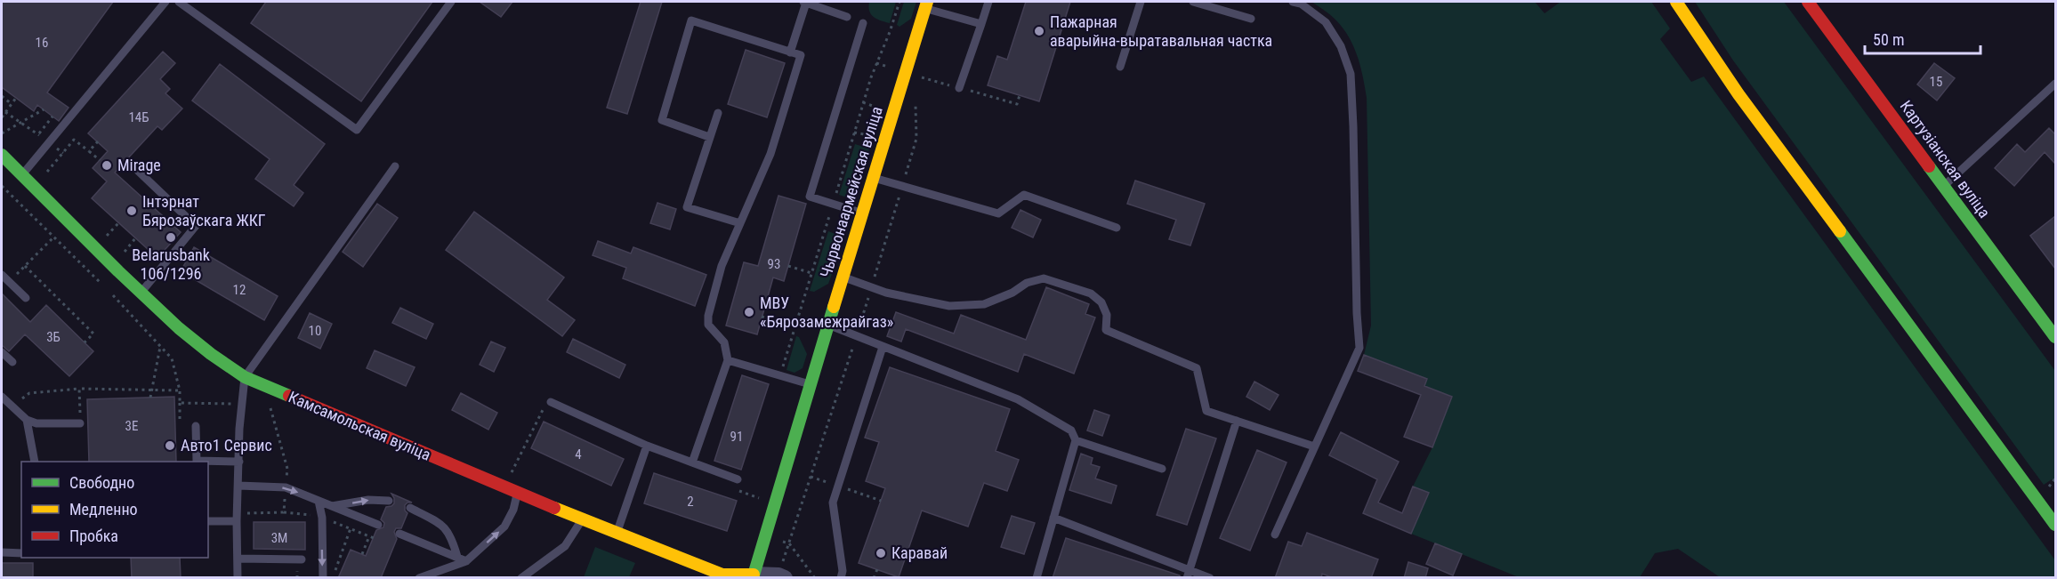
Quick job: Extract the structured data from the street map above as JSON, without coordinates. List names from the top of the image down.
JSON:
{
  "streets": {
    "main road": ["Картузіанская вуліца", "Чырвонаармейская вуліца", "Камсамольская вуліца"]
  },
  "crossings": [
    ["Чырвонаармейская вуліца", "Камсамольская вуліца"]
  ],
  "places": [
    "Пажарная аварыйна-выратавальная частка",
    "Mirage",
    "Інтэрнат Бярозаўскага ЖКГ",
    "Belarusbank 106/1296",
    "МВУ «Бярозамежрайгаз»",
    "Авто1 Сервис",
    "Каравай"
  ],
  "house_numbers": [
    "16",
    "15",
    "14Б",
    "93",
    "12",
    "10",
    "3Б",
    "3Е",
    "91",
    "4",
    "2",
    "3М"
  ],
  "legend": ["Свободно", "Медленно", "Пробка"],
  "scale_bar": "50 m"
}
